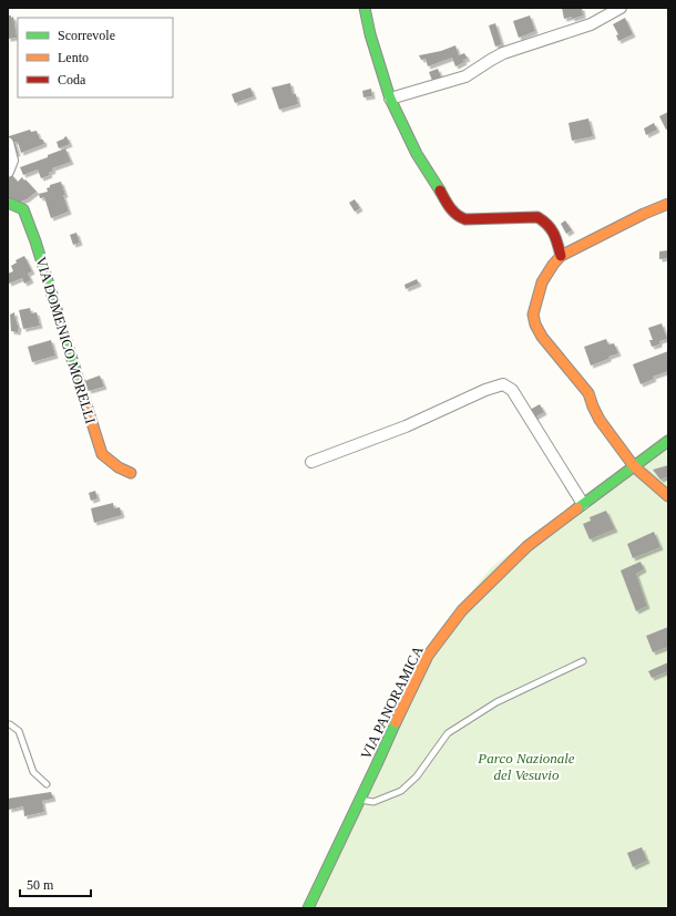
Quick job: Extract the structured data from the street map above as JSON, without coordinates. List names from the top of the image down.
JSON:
{
  "streets": {
    "street": ["VIA DOMENICO MORELLI", "VIA PANORAMICA"]
  },
  "parks": ["Parco Nazionale del Vesuvio"],
  "legend": ["Scorrevole", "Lento", "Coda"],
  "scale_bar": "50 m"
}
